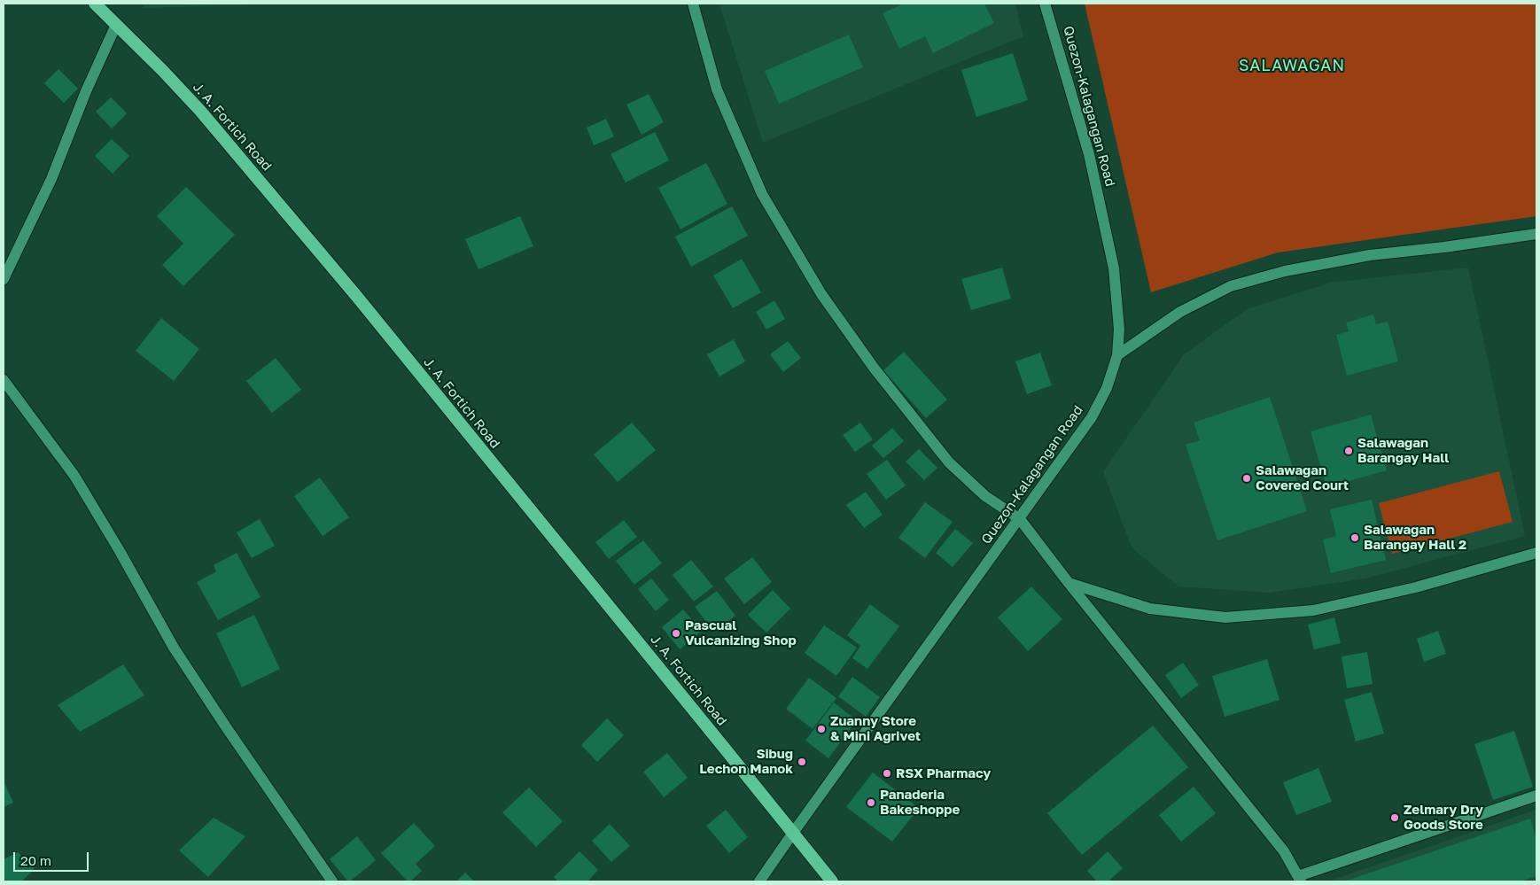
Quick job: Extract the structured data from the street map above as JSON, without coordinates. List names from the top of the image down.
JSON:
{
  "streets": {
    "highway": ["J. A. Fortich Road"],
    "street": ["Quezon-Kalagangan Road"]
  },
  "crossings": [
    ["Quezon-Kalagangan Road", "J. A. Fortich Road"]
  ],
  "districts": ["SALAWAGAN"],
  "places": [
    "Salawagan Barangay Hall",
    "Salawagan Covered Court",
    "Salawagan Barangay Hall 2",
    "Pascual Vulcanizing Shop",
    "Zuanny Store & Mini Agrivet",
    "Sibug Lechon Manok",
    "RSX Pharmacy",
    "Panaderia Bakeshoppe",
    "Zelmary Dry Goods Store"
  ],
  "scale_bar": "20 m"
}
